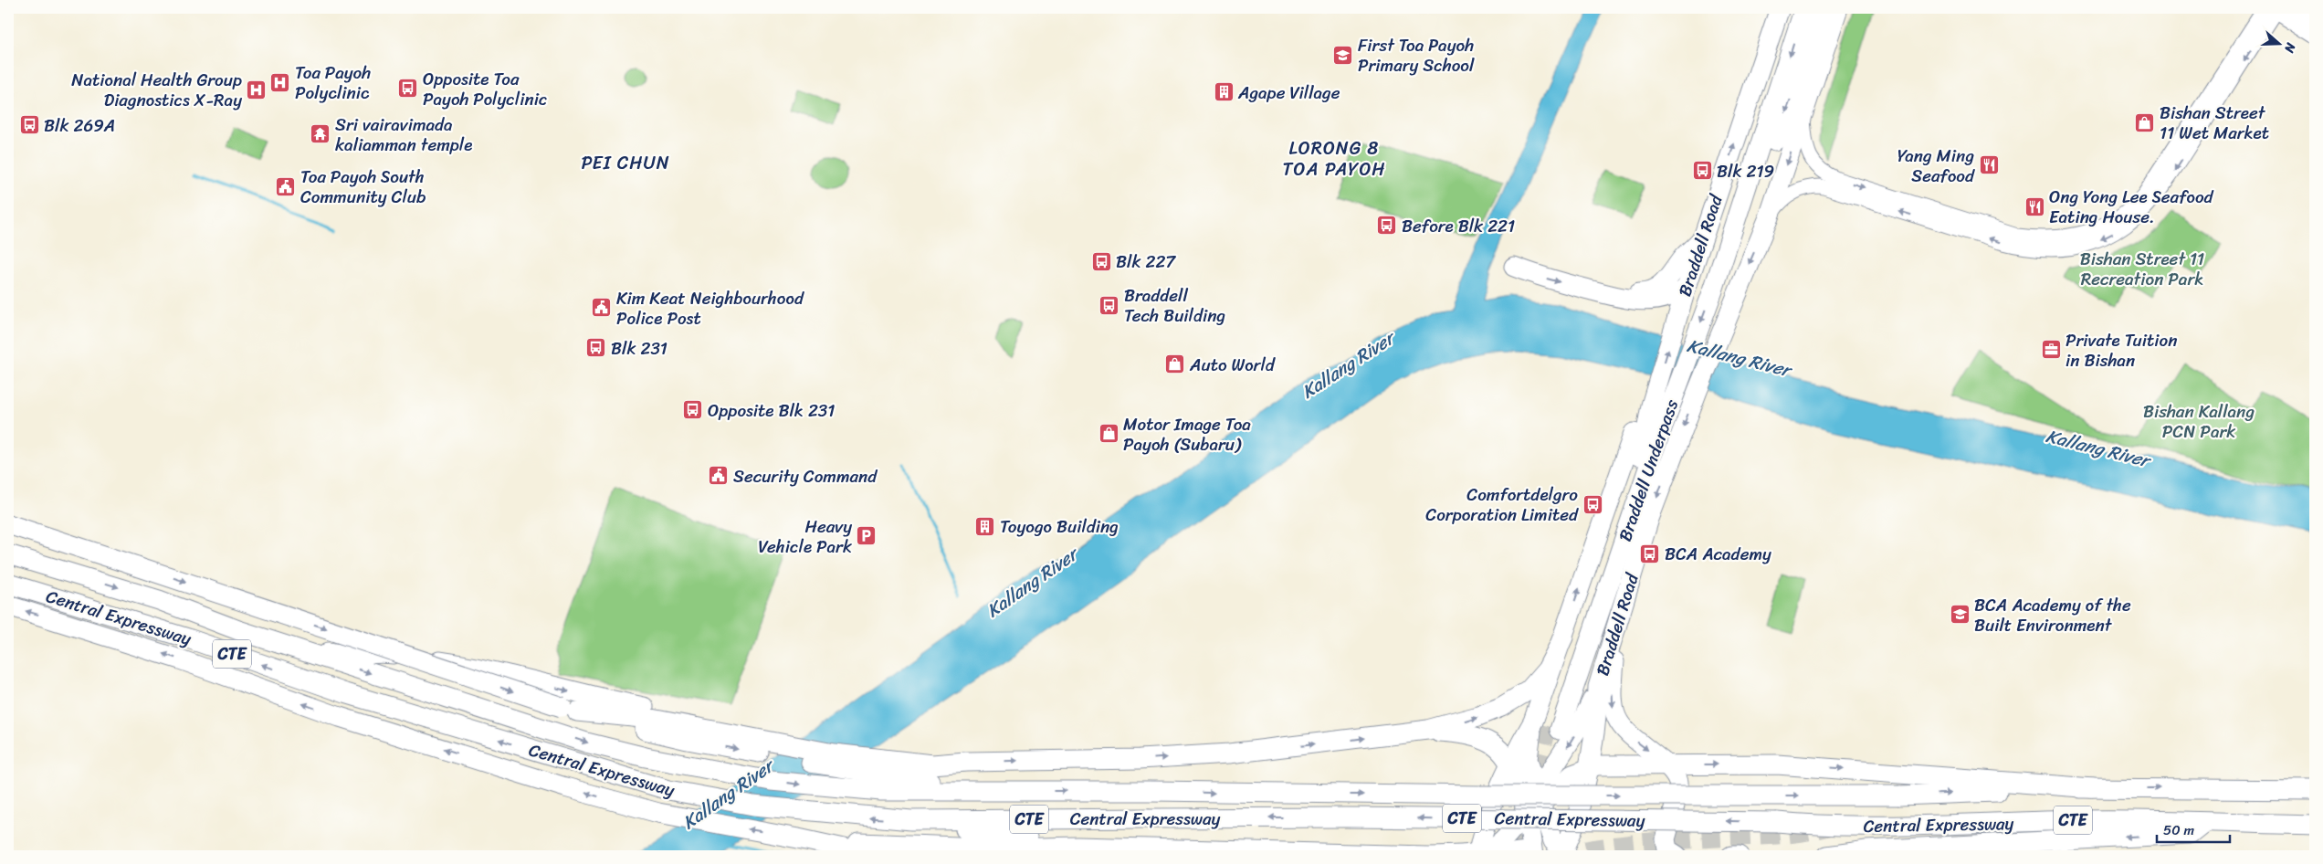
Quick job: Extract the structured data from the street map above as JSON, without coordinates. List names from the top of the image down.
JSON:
{
  "streets": {
    "highway": [
      "Braddell Road",
      "Braddell Underpass",
      "Central Expressway",
      "CTE"
    ]
  },
  "crossings": [
    ["Braddell Road", "Braddell Underpass"]
  ],
  "districts": ["LORONG 8 TOA PAYOH", "PEI CHUN"],
  "water": ["Kallang River"],
  "parks": ["Bishan Street 11 Recreation Park", "Bishan Kallang PCN Park"],
  "places": {
    "school or university": ["First Toa Payoh Primary School", "BCA Academy of the Built Environment"],
    "hospital": ["Toa Payoh Polyclinic", "National Health Group Diagnostics X-Ray"],
    "bus stop": [
      "Opposite Toa Payoh Polyclinic",
      "Blk 269A",
      "Blk 219",
      "Before Blk 221",
      "Blk 227",
      "Braddell Tech Building",
      "Blk 231",
      "Opposite Blk 231",
      "Comfortdelgro Corporation Limited",
      "BCA Academy"
    ],
    "building": ["Agape Village", "Toyogo Building"],
    "shop": ["Bishan Street 11 Wet Market", "Auto World", "Motor Image Toa Payoh (Subaru)"],
    "temple": ["Sri vairavimada kaliamman temple"],
    "restaurant": ["Yang Ming Seafood", "Ong Yong Lee Seafood Eating House."],
    "public building": ["Toa Payoh South Community Club", "Kim Keat Neighbourhood Police Post", "Security Command"],
    "office": ["Private Tuition in Bishan"],
    "parking": ["Heavy Vehicle Park"]
  },
  "scale_bar": "50 m",
  "north": "right"
}
